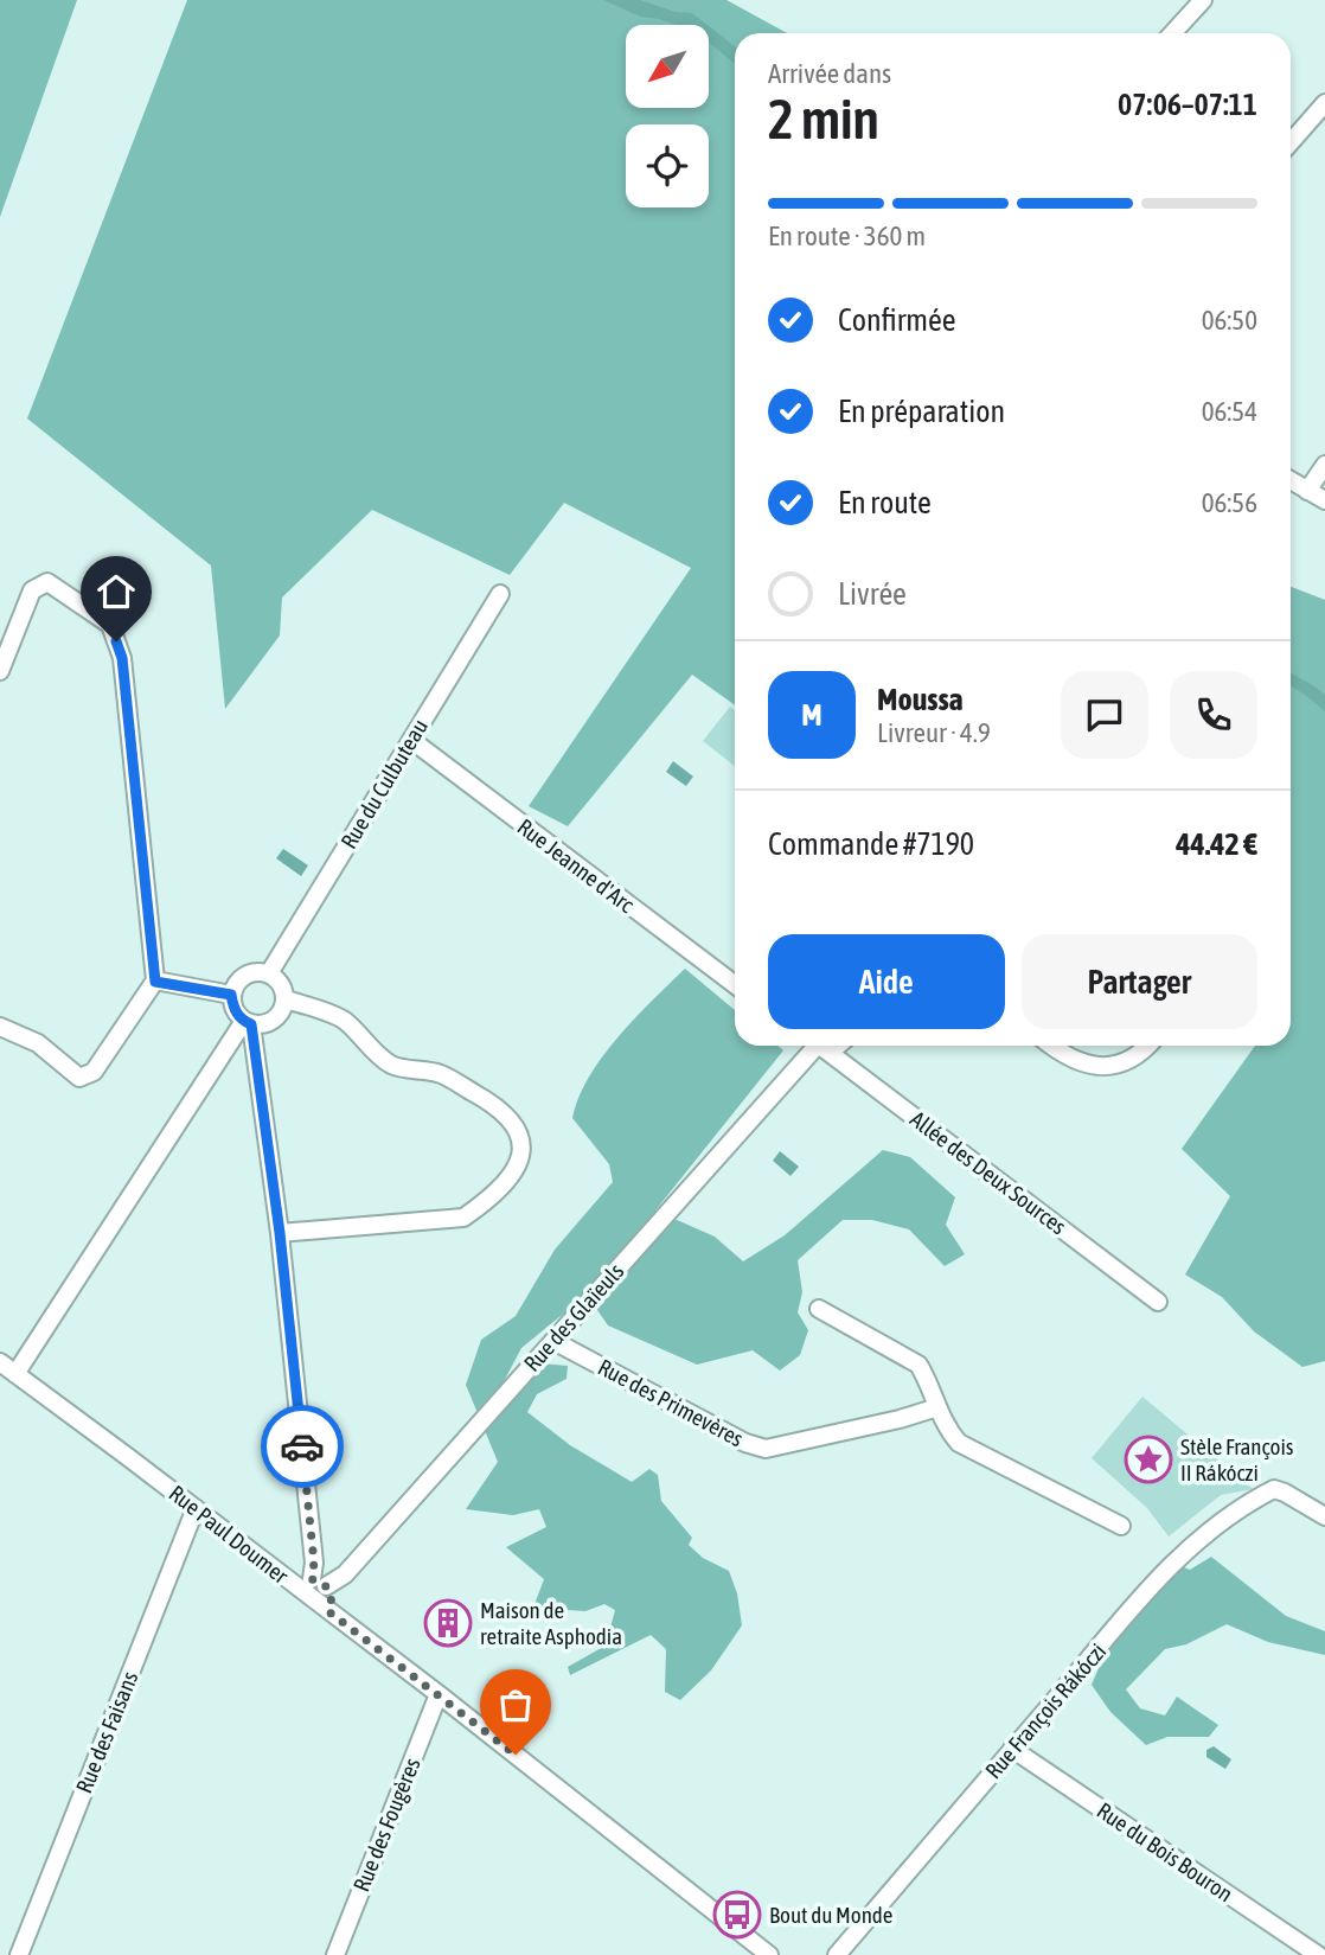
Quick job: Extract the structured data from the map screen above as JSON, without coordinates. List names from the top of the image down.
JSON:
{
  "streets": {
    "street": [
      "Rue du Culbuteau",
      "Rue Jeanne d'Arc",
      "Allée des Deux Sources",
      "Rue des Glaïeuls",
      "Rue des Primevères",
      "Rue Paul Doumer",
      "Rue François Rákóczi",
      "Rue des Faisans",
      "Rue des Fougères",
      "Rue du Bois Bouron"
    ]
  },
  "crossings": [
    ["Rue du Culbuteau", "Rue Jeanne d'Arc"],
    ["Rue des Glaïeuls", "Rue des Primevères"],
    ["Rue des Glaïeuls", "Rue Paul Doumer"],
    ["Rue Paul Doumer", "Rue des Faisans"],
    ["Rue Paul Doumer", "Rue des Fougères"],
    ["Rue François Rákóczi", "Rue du Bois Bouron"]
  ],
  "places": {
    "place": ["Stèle François II Rákóczi"],
    "building": ["Maison de retraite Asphodia"],
    "bus stop": ["Bout du Monde"]
  },
  "north": "bottom left",
  "page": {
    "heading": ["2 min", "Arrivée dans", "07:06–07:11"],
    "panel": [
      "Moussa",
      "Livreur · 4.9",
      "Commande #7190",
      "44.42 €"
    ],
    "bar": "En route · 360 m",
    "list": [
      ["Confirmée", "06:50"],
      ["En préparation", "06:54"],
      ["En route", "06:56"],
      "Livrée"
    ],
    "round": "M",
    "buttons": ["Aide", "Partager"]
  }
}
